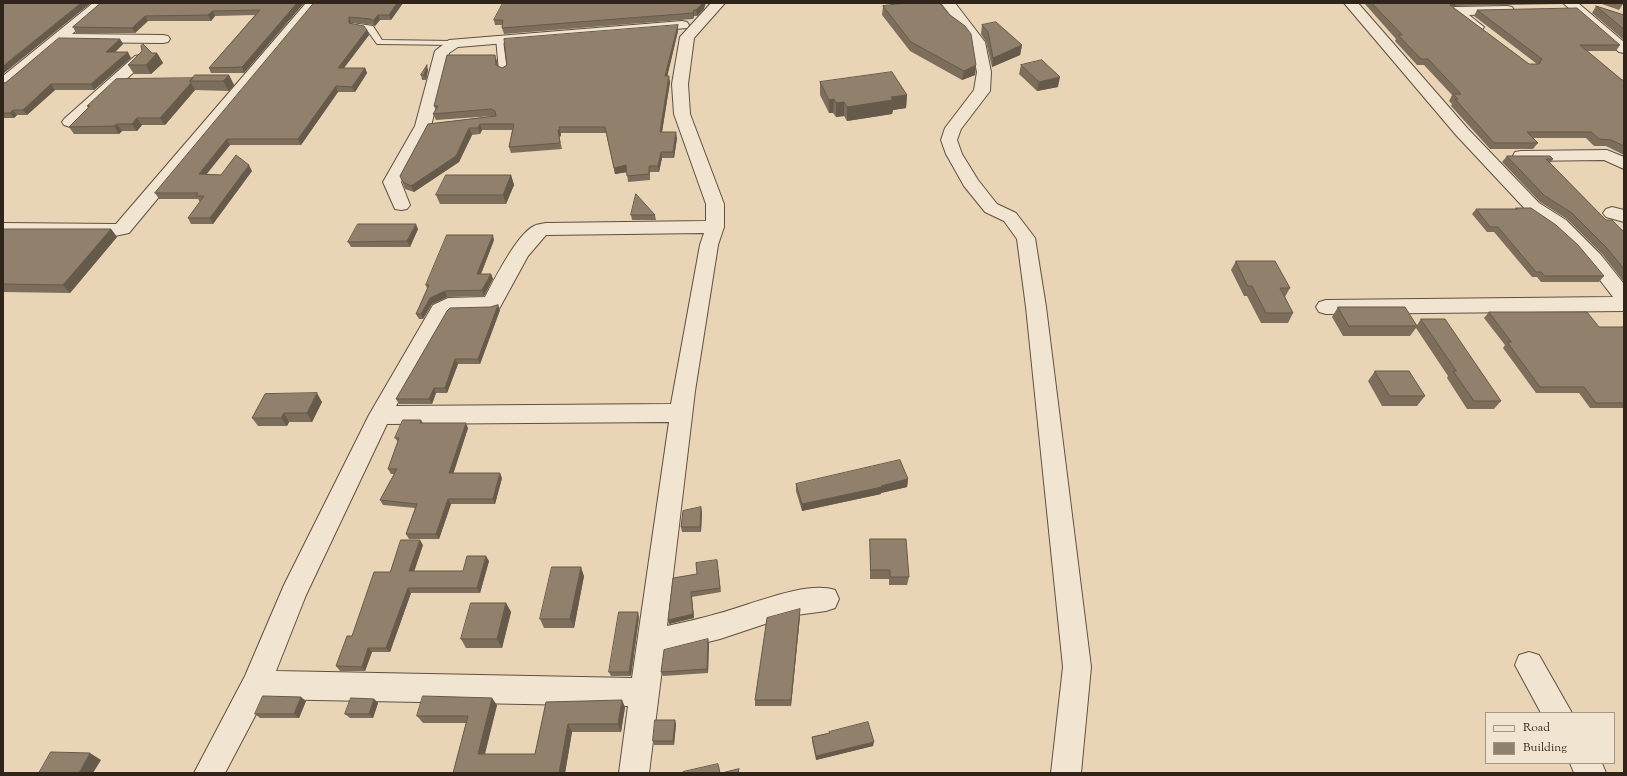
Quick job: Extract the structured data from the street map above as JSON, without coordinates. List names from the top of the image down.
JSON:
{
  "legend": ["Road", "Building"]
}
